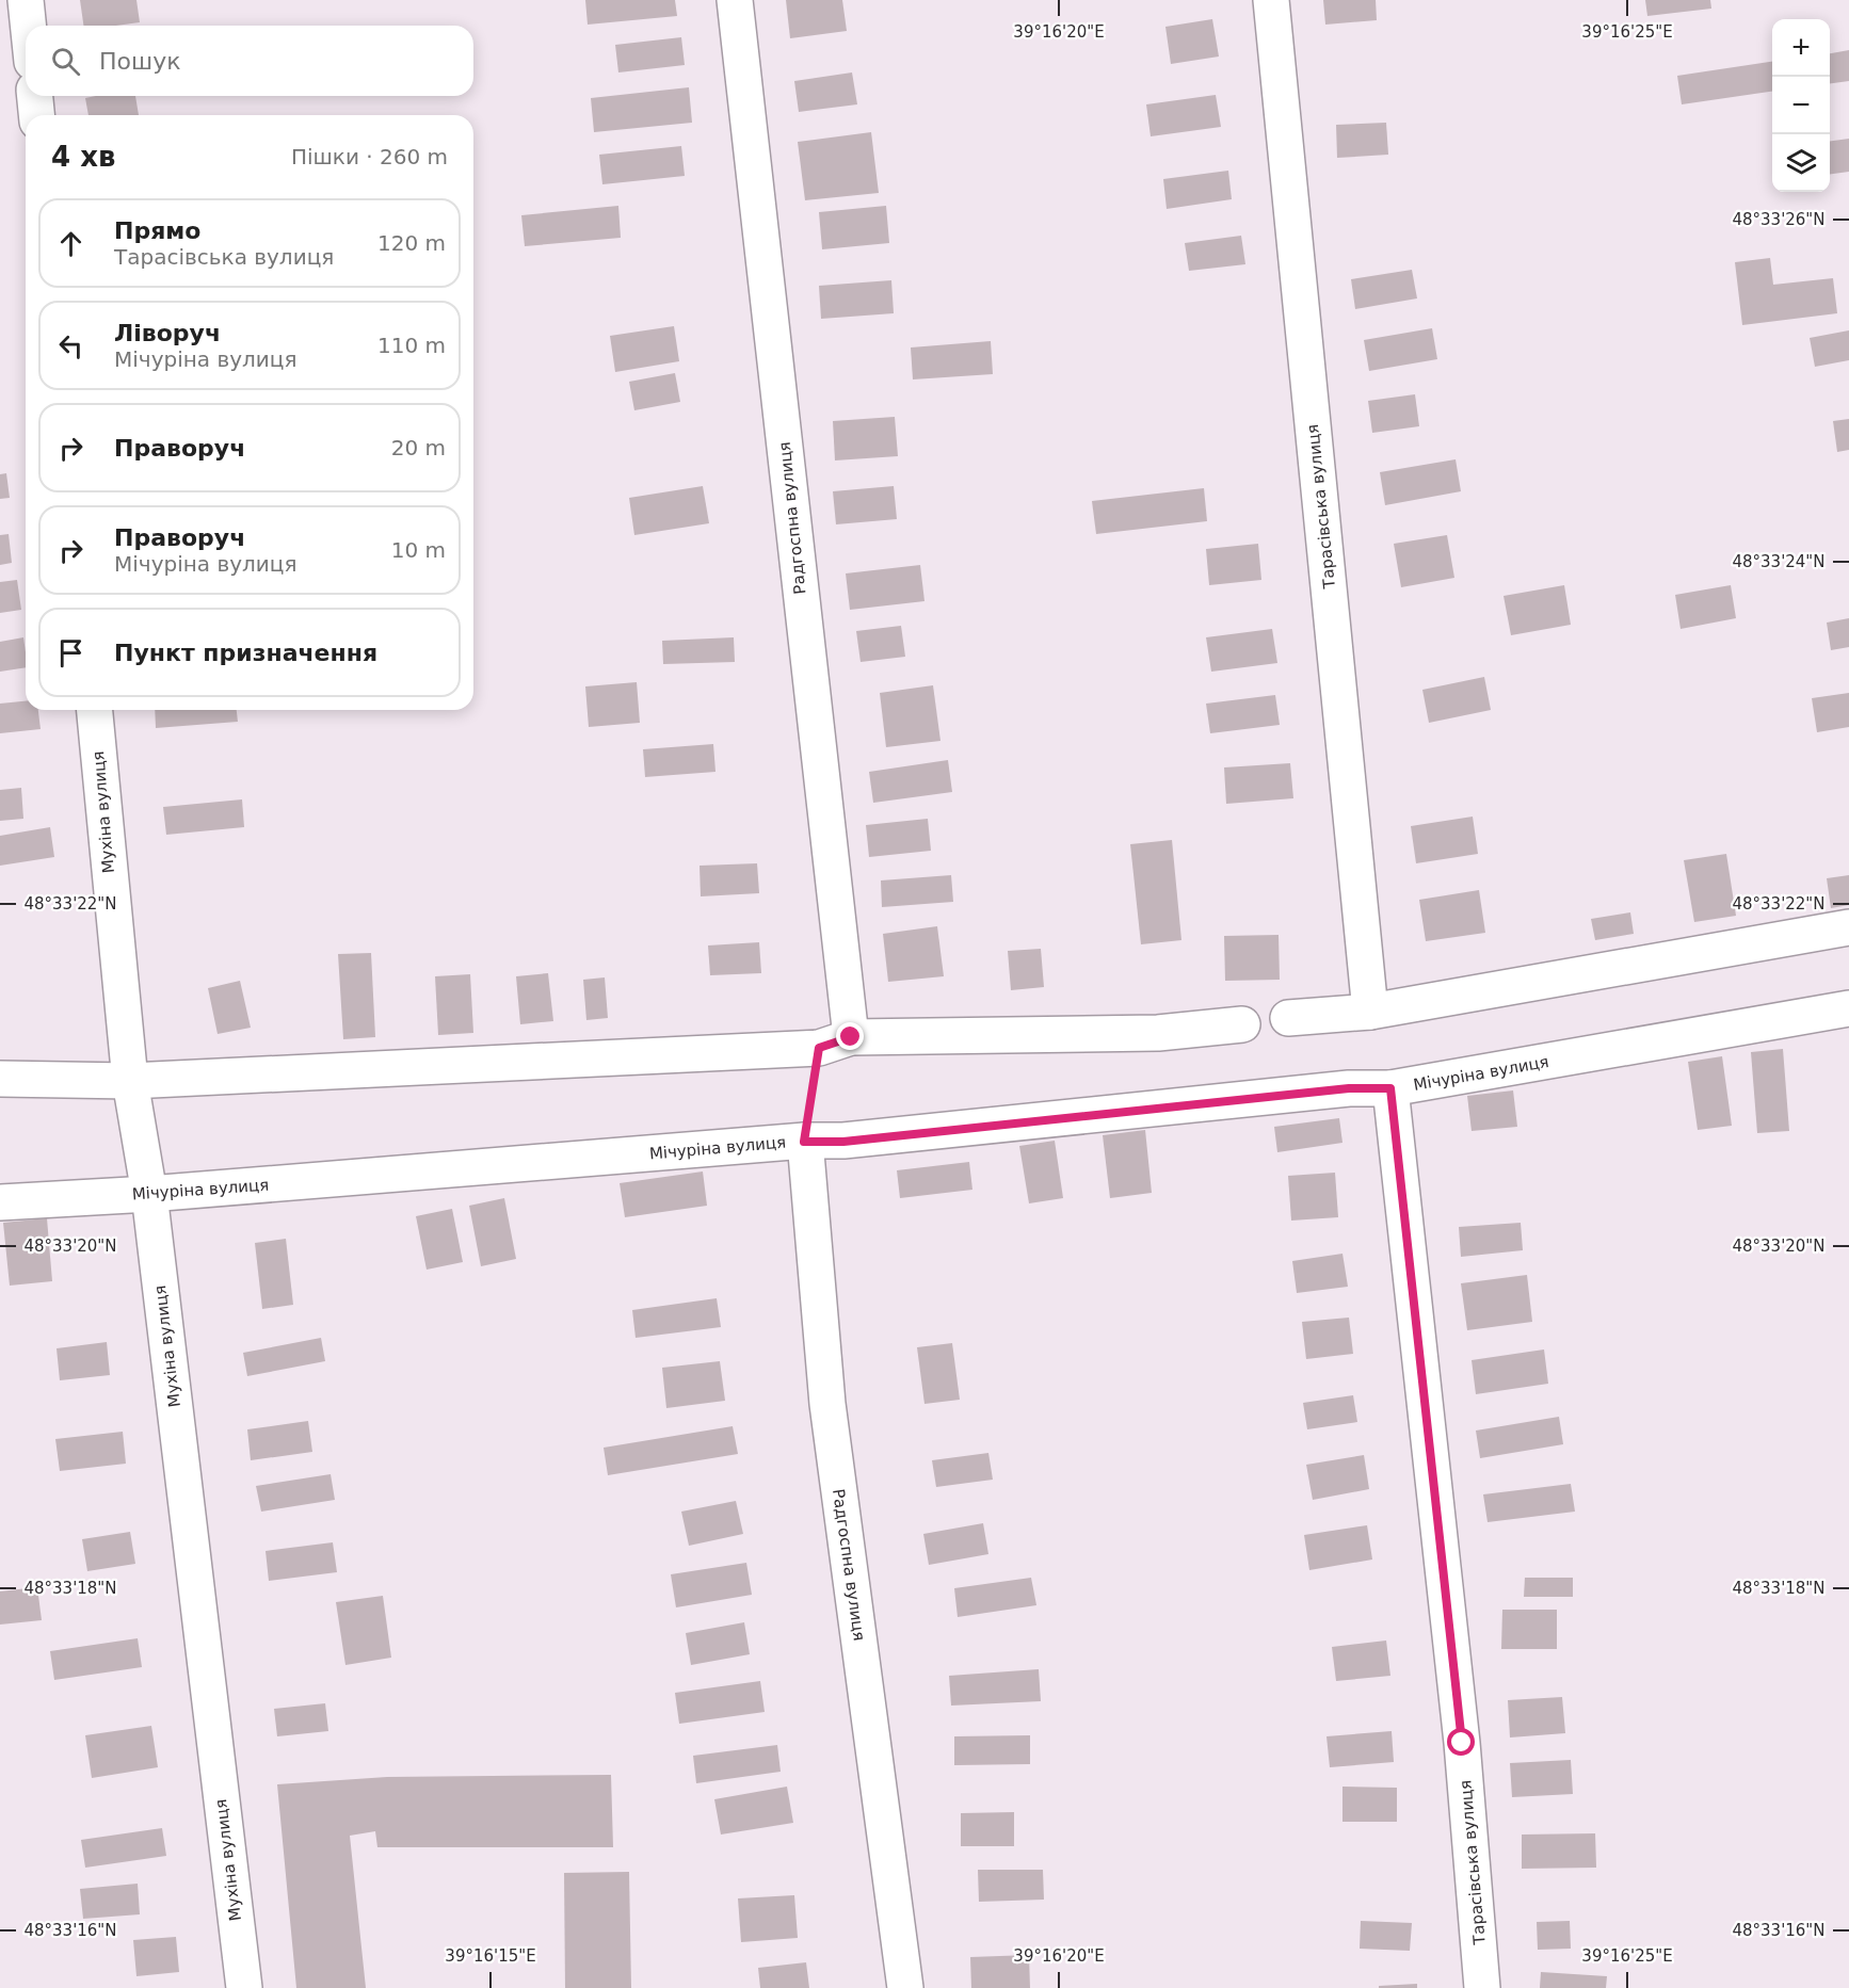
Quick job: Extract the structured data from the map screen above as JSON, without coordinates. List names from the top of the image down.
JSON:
{
  "streets": {
    "street": [
      "Тарасівська вулиця",
      "Радгоспна вулиця",
      "Мухіна вулиця",
      "Мічуріна вулиця"
    ]
  },
  "crossings": [
    ["Тарасівська вулиця", "Мічуріна вулиця"],
    ["Радгоспна вулиця", "Мічуріна вулиця"],
    ["Мухіна вулиця", "Мічуріна вулиця"]
  ],
  "page": {
    "map_buttons": ["+", "−"],
    "search": "Пошук",
    "heading": ["4 хв", "Пішки · 260 m"],
    "list": [
      ["Прямо", "Тарасівська вулиця", "120 m"],
      ["Ліворуч", "Мічуріна вулиця", "110 m"],
      ["Праворуч", "20 m"],
      ["Праворуч", "Мічуріна вулиця", "10 m"],
      "Пункт призначення"
    ]
  },
  "coordinates": [
    "39°16'20\"E",
    "39°16'25\"E",
    "48°33'26\"N",
    "48°33'24\"N",
    "48°33'22\"N",
    "48°33'20\"N",
    "48°33'18\"N",
    "48°33'16\"N",
    "39°16'15\"E"
  ]
}
